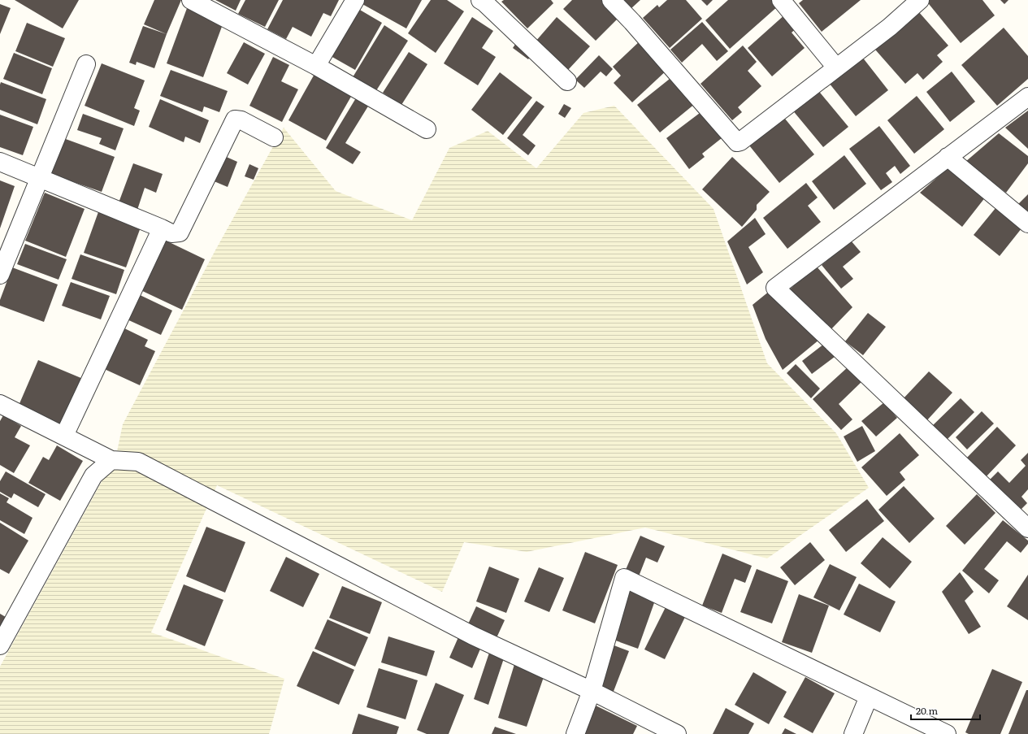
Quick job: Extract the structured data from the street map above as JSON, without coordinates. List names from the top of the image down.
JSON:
{
  "scale_bar": "20 m"
}
